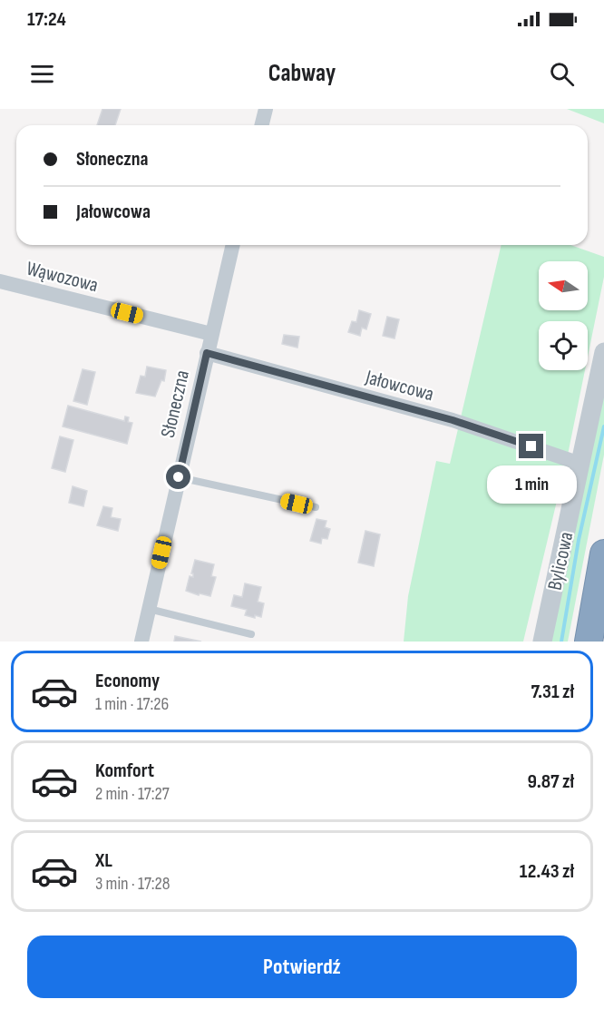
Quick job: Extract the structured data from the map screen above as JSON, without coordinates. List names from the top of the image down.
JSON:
{
  "streets": {
    "street": [
      "Wąwozowa",
      "Jałowcowa",
      "Słoneczna",
      "Bylicowa"
    ]
  },
  "crossings": [
    ["Wąwozowa", "Słoneczna"],
    ["Jałowcowa", "Słoneczna"],
    ["Jałowcowa", "Bylicowa"]
  ],
  "north": "left",
  "page": {
    "status": "17:24",
    "header": "Cabway",
    "banner": ["Słoneczna", "Jałowcowa"],
    "bubble": "1 min",
    "list": [
      {
        "name": "Economy",
        "note": "1 min · 17:26",
        "value": "7.31 zł"
      },
      {
        "name": "Komfort",
        "note": "2 min · 17:27",
        "value": "9.87 zł"
      },
      {
        "name": "XL",
        "note": "3 min · 17:28",
        "value": "12.43 zł"
      }
    ],
    "buttons": "Potwierdź"
  }
}
